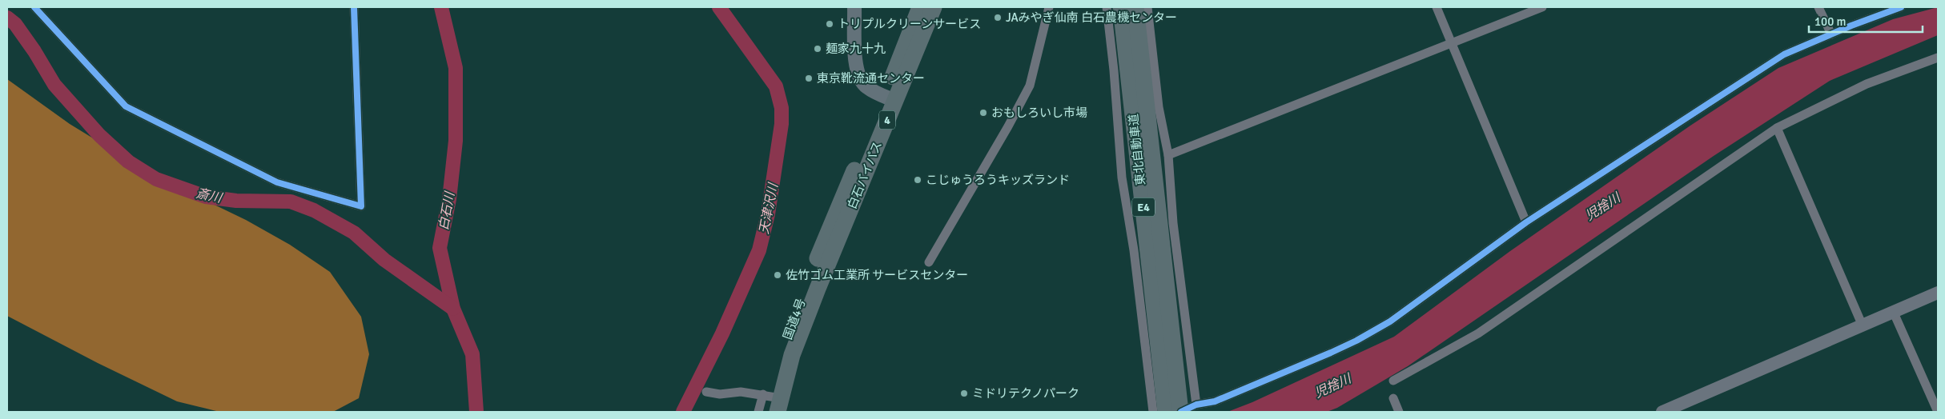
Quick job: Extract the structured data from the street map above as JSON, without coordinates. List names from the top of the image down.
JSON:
{
  "streets": {
    "highway": [
      "4",
      "東北自動車道",
      "白石バイパス",
      "E4",
      "国道4号"
    ]
  },
  "crossings": [
    ["白石バイパス", "国道4号"]
  ],
  "water": [
    "斎川",
    "児捨川",
    "天津沢川",
    "白石川"
  ],
  "places": [
    "JAみやぎ仙南 白石農機センター",
    "トリプルクリーンサービス",
    "麺家九十九",
    "東京靴流通センター",
    "おもしろいし市場",
    "こじゅうろうキッズランド",
    "佐竹ゴム工業所 サービスセンター",
    "ミドリテクノパーク"
  ],
  "scale_bar": "100 m"
}
